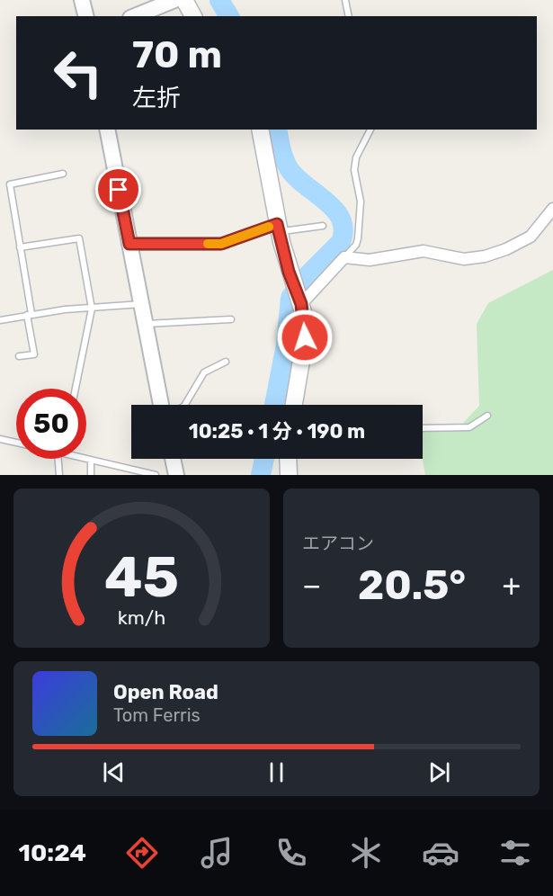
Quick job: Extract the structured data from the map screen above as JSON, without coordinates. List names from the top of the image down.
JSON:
{
  "page": {
    "turn": ["70 m", "左折"],
    "limit": "50",
    "trip": "10:25 · 1 分 · 190 m",
    "tile": "エアコン",
    "heat": ["−", "20.5°", "+"],
    "song": ["Open Road", "Tom Ferris"],
    "tabs": "10:24",
    "gauge": ["45", "km/h"]
  }
}
